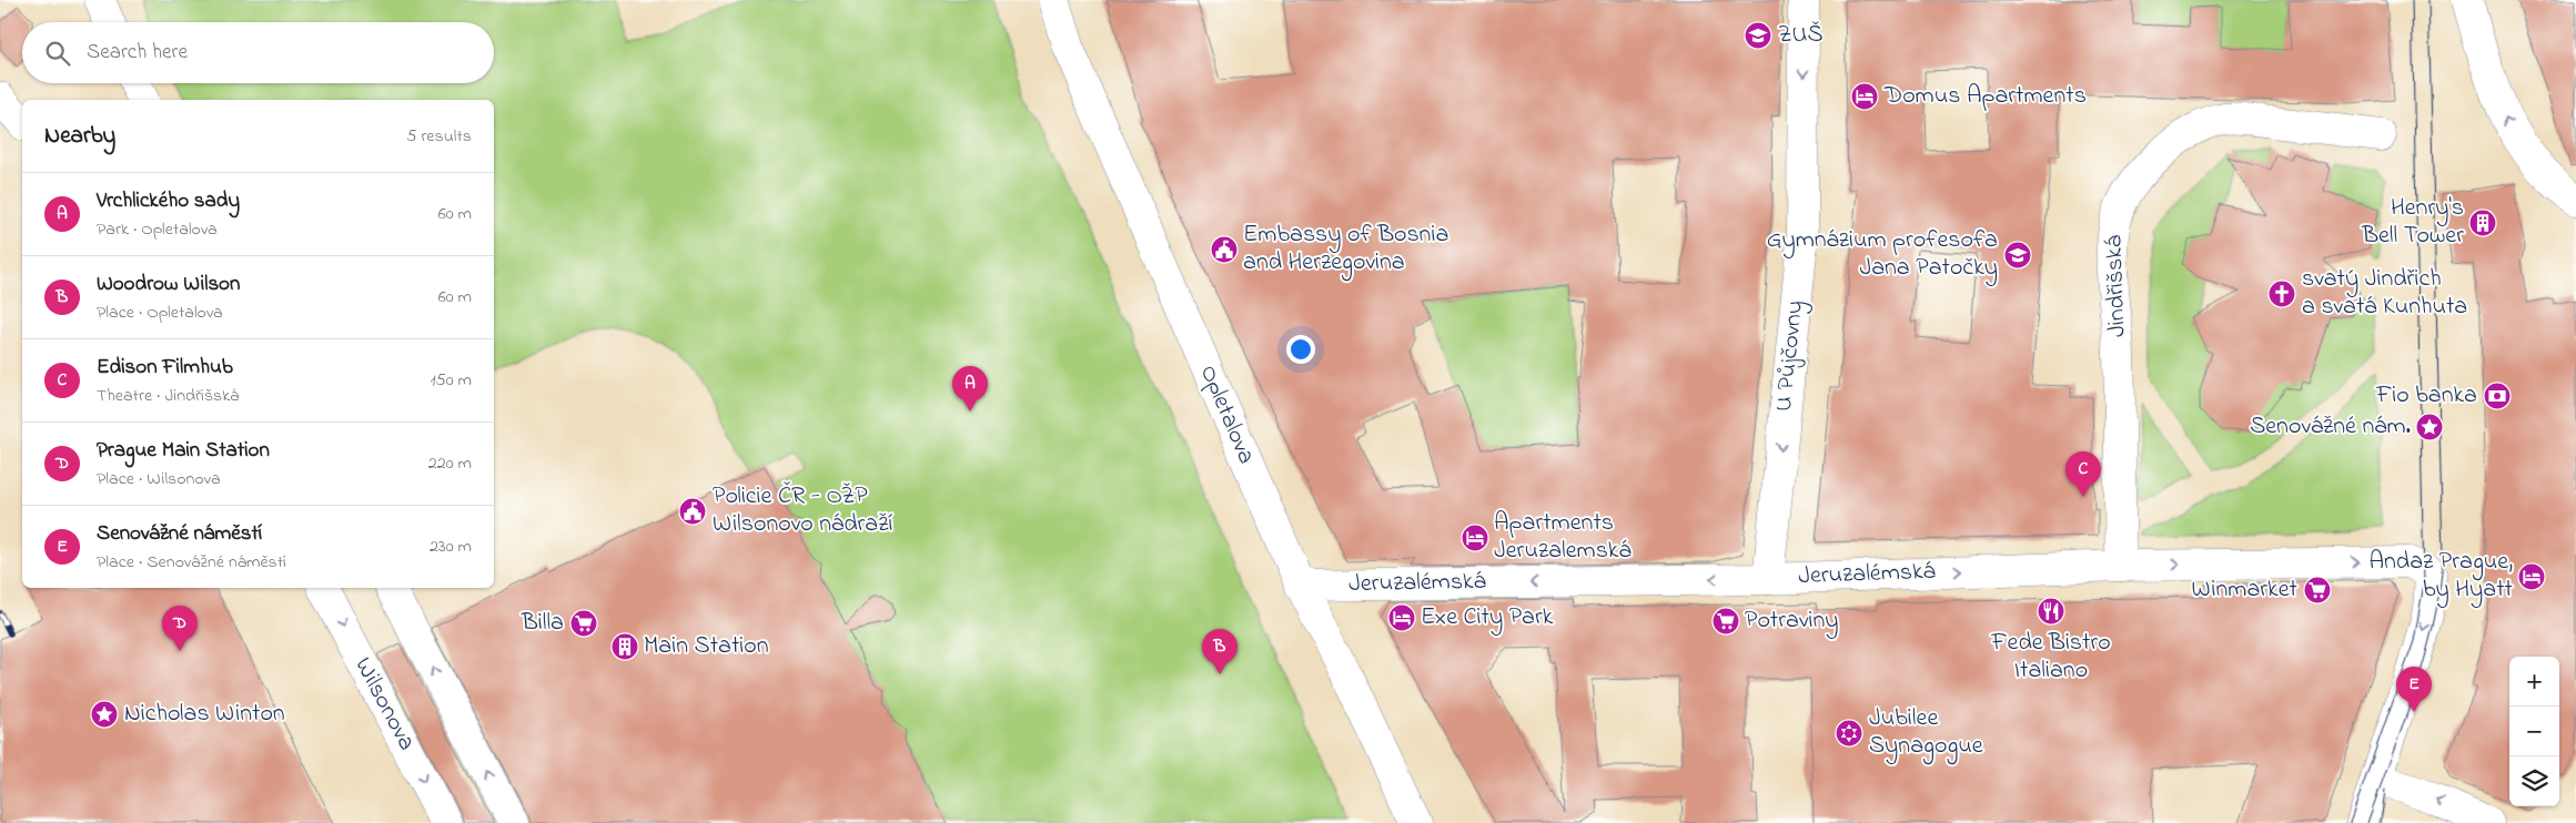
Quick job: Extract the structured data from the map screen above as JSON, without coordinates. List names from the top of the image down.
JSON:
{
  "streets": {
    "street": [
      "Jindřišská",
      "U Půjčovny",
      "Opletalova",
      "Jeruzalémská",
      "Wilsonova"
    ]
  },
  "crossings": [
    ["Jindřišská", "Jeruzalémská"],
    ["U Půjčovny", "Jeruzalémská"],
    ["Opletalova", "Jeruzalémská"]
  ],
  "one_way": ["U Půjčovny"],
  "places": {
    "school or university": ["ZUŠ", "Gymnázium profesofa Jana Patočky"],
    "hotel": [
      "Domus Apartments",
      "Apartments Jeruzalemská",
      "Andaz Prague, by Hyatt",
      "Exe City Park"
    ],
    "building": ["Henry's Bell Tower", "Main Station"],
    "public building": ["Embassy of Bosnia and Herzegovina", "Policie ČR - OŽP Wilsonovo nádraží"],
    "church": ["svatý Jindřich a svatá Kunhuta"],
    "bank": ["Fio banka"],
    "place": ["Senovážné nám.", "Nicholas Winton"],
    "supermarket": ["Winmarket", "Potraviny", "Billa"],
    "restaurant": ["Fede Bistro Italiano"],
    "synagogue": ["Jubilee Synagogue"]
  },
  "page": {
    "search": "Search here",
    "heading": ["Nearby", "5 results"],
    "list": [
      {
        "mark": "A",
        "name": "Vrchlického sady",
        "note": "Park · Opletalova",
        "value": "60 m"
      },
      {
        "mark": "B",
        "name": "Woodrow Wilson",
        "note": "Place · Opletalova",
        "value": "60 m"
      },
      {
        "mark": "C",
        "name": "Edison Filmhub",
        "note": "Theatre · Jindřišská",
        "value": "150 m"
      },
      {
        "mark": "D",
        "name": "Prague Main Station",
        "note": "Place · Wilsonova",
        "value": "220 m"
      },
      {
        "mark": "E",
        "name": "Senovážné náměstí",
        "note": "Place · Senovážné náměstí",
        "value": "230 m"
      }
    ],
    "pins": [
      "A",
      "C",
      "D",
      "B",
      "E"
    ],
    "map_buttons": ["+", "−"]
  }
}
